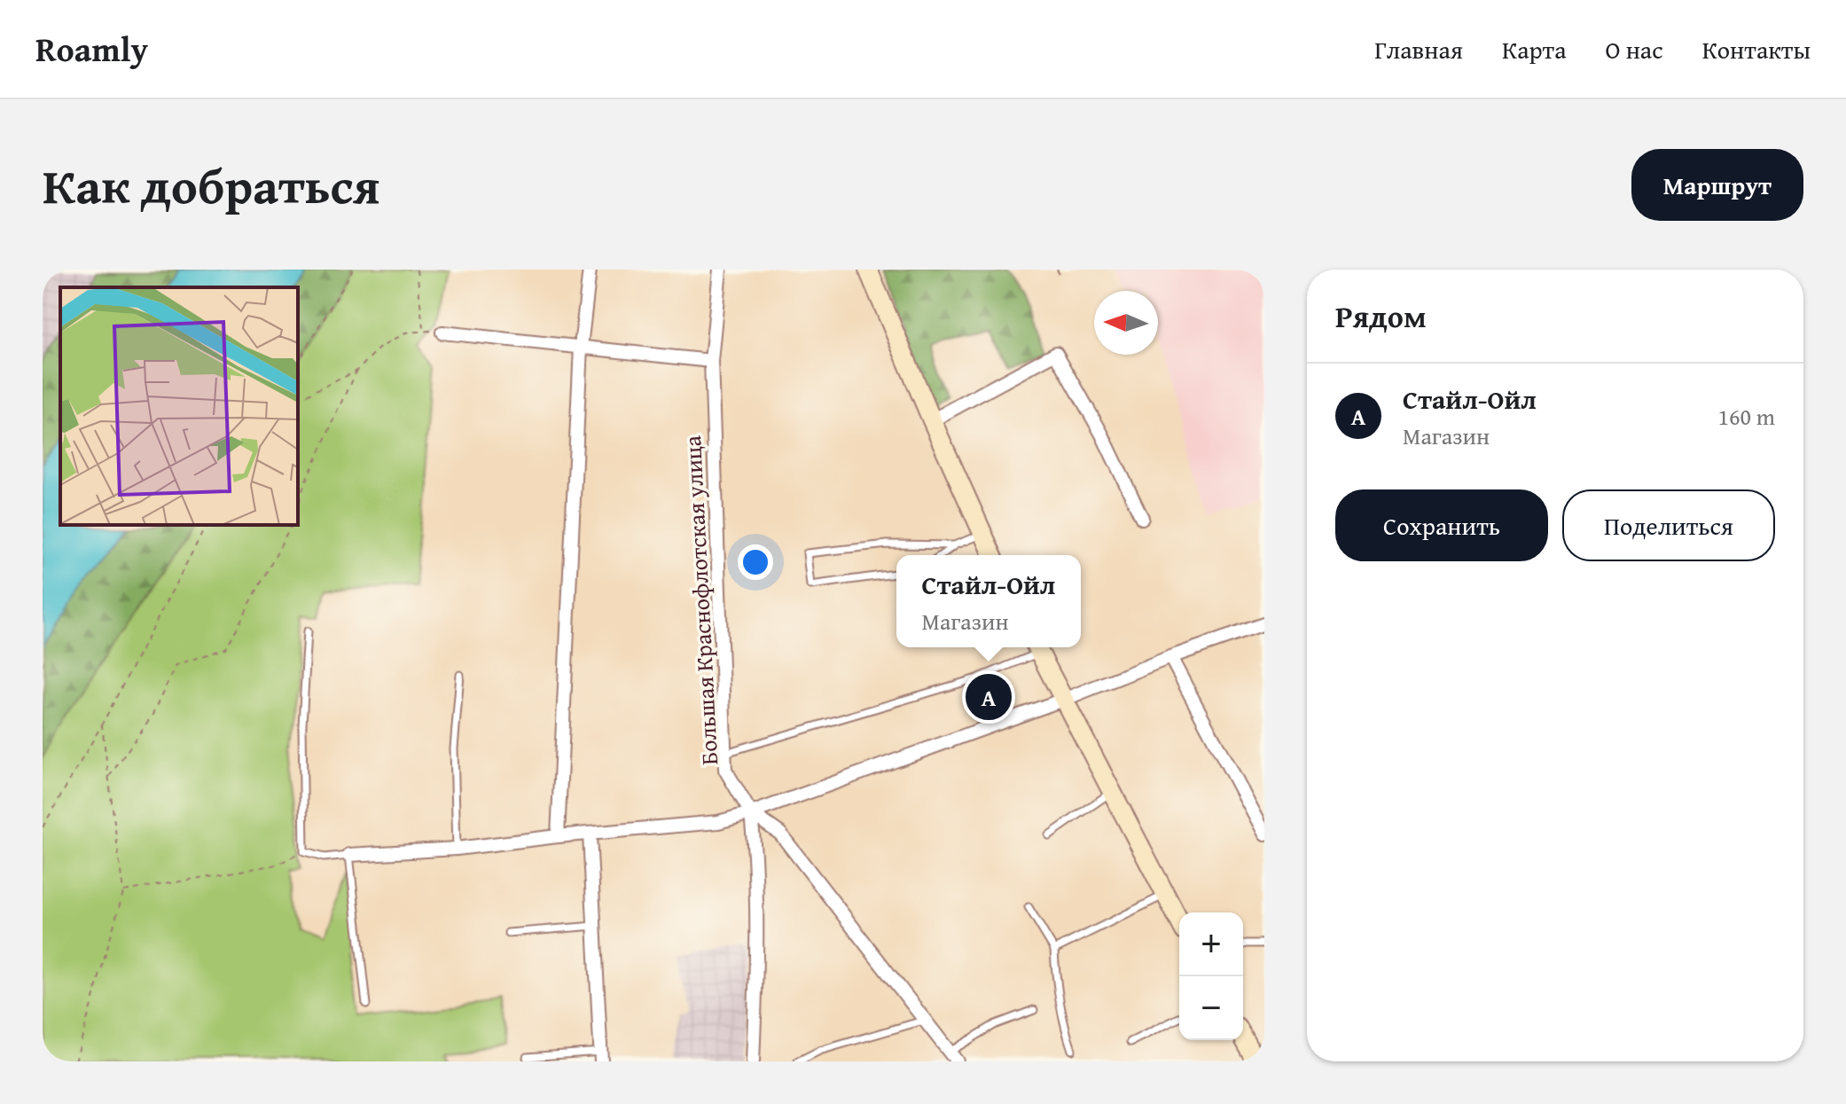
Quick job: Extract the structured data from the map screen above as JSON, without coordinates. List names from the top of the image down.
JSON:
{
  "streets": {
    "street": ["Большая Краснофлотская улица"]
  },
  "north": "left",
  "page": {
    "header": "Roamly",
    "nav": [
      "Главная",
      "Карта",
      "О нас",
      "Контакты"
    ],
    "title": "Как добраться",
    "buttons": [
      "Маршрут",
      ["Сохранить", "Поделиться"]
    ],
    "heading": "Рядом",
    "list": [
      {
        "mark": "A",
        "name": "Стайл-Ойл",
        "note": "Магазин",
        "value": "160 m"
      }
    ],
    "popup": ["Стайл-Ойл", "Магазин"],
    "pins": "A",
    "map_buttons": ["+", "−"]
  }
}
